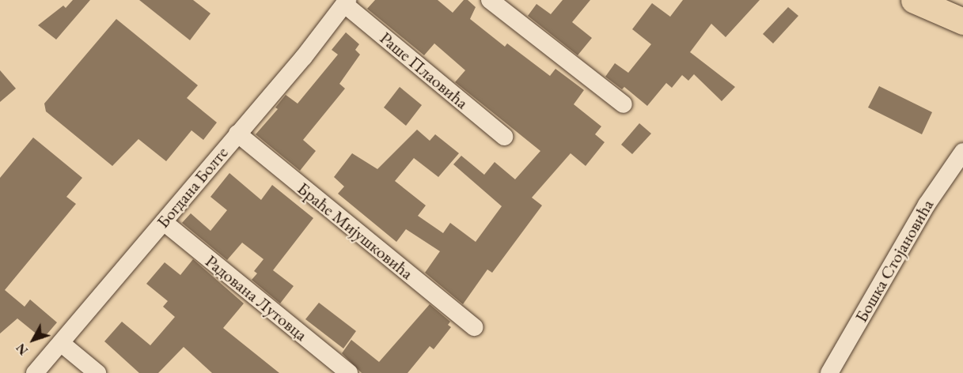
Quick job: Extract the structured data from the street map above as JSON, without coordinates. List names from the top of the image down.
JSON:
{
  "streets": {
    "street": [
      "Раше Плаовића",
      "Богдана Болте",
      "Браће Мијушковића",
      "Бошка Стојановића",
      "Радована Лутовца"
    ]
  },
  "crossings": [
    ["Раше Плаовића", "Богдана Болте"],
    ["Богдана Болте", "Браће Мијушковића"],
    ["Богдана Болте", "Радована Лутовца"]
  ],
  "north": "bottom left"
}
